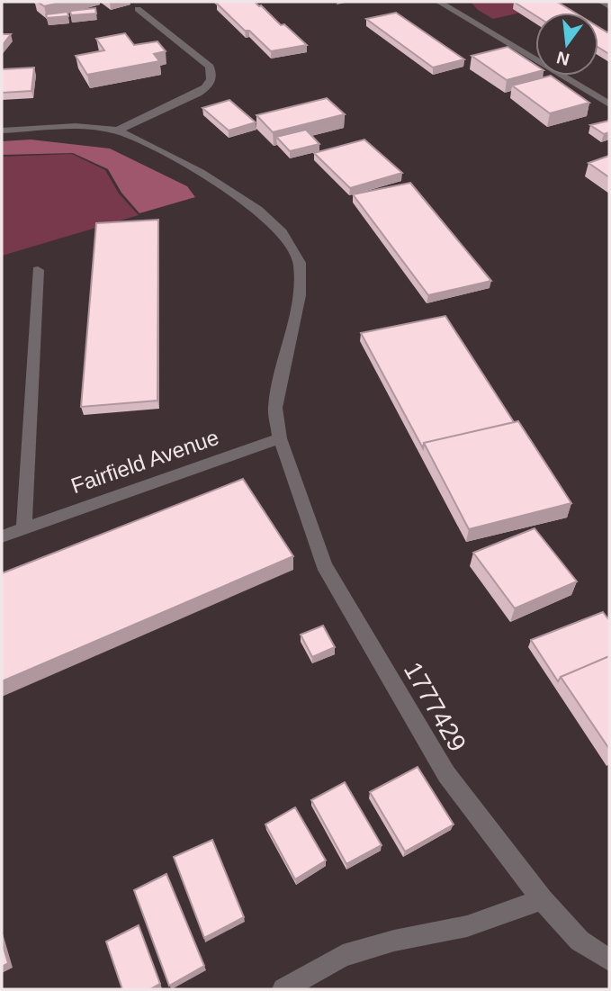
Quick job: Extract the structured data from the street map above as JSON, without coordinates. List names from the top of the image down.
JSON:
{
  "streets": {
    "street": ["Fairfield Avenue", "1777429"]
  },
  "crossings": [
    ["Fairfield Avenue", "1777429"]
  ],
  "north": "bottom"
}
